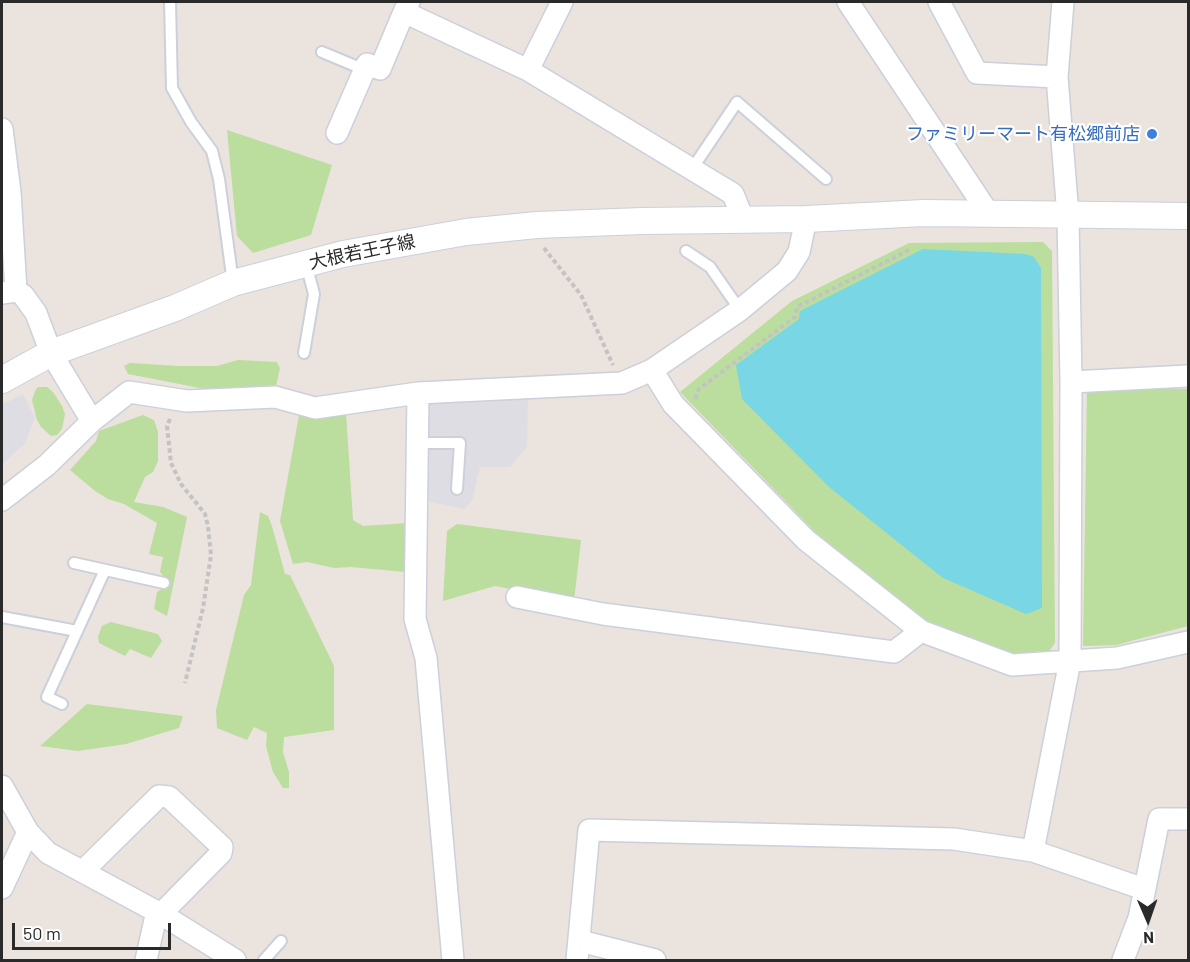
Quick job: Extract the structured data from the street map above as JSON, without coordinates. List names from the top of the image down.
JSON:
{
  "streets": {
    "street": ["大根若王子線"]
  },
  "places": ["ファミリーマート有松郷前店"],
  "scale_bar": "50 m",
  "north": "bottom"
}
